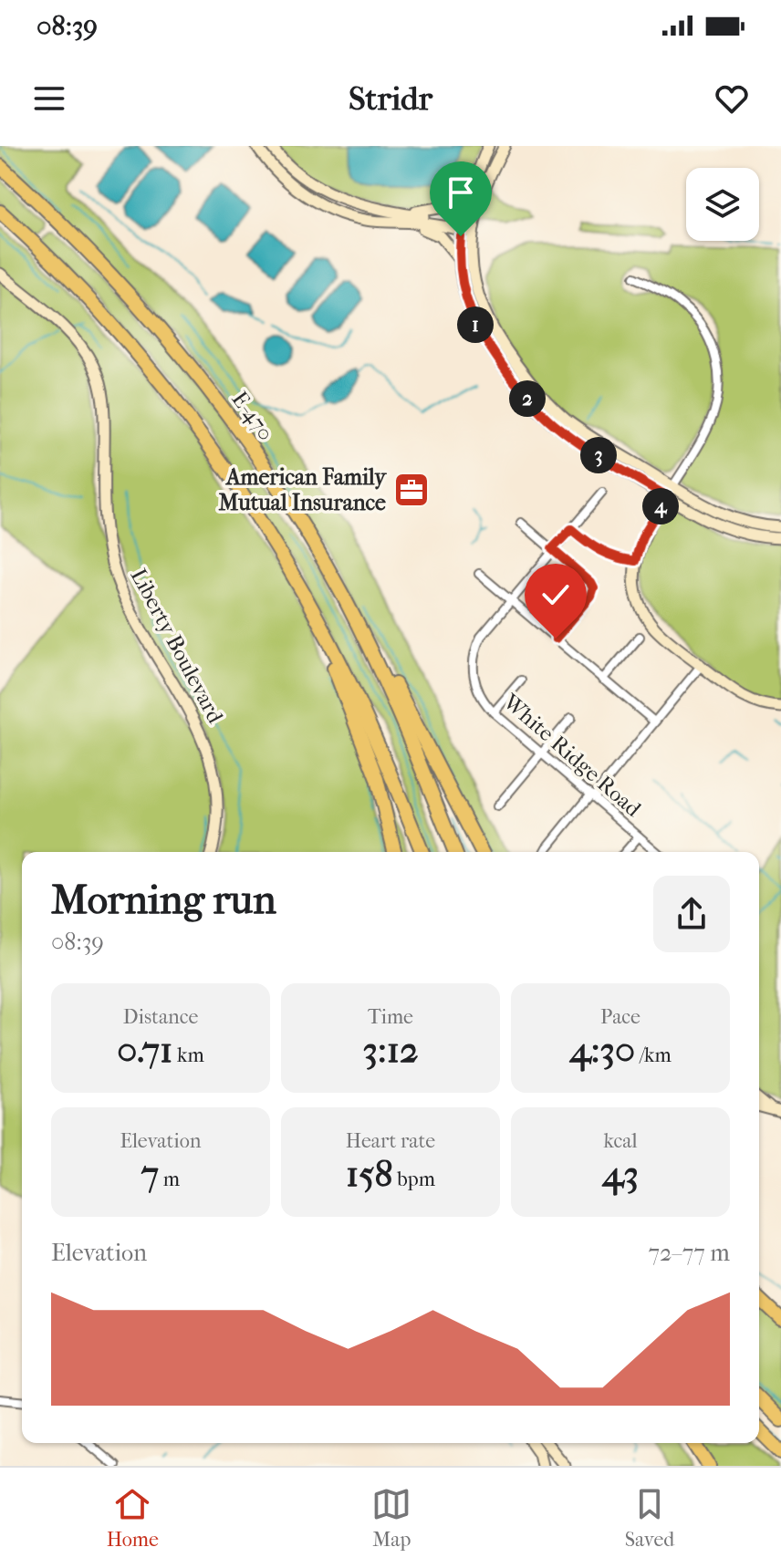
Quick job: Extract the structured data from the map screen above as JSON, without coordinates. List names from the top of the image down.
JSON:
{
  "streets": {
    "highway": ["E-470"],
    "main road": ["Liberty Boulevard"],
    "street": ["White Ridge Road"]
  },
  "places": {
    "office": ["American Family Mutual Insurance"]
  },
  "page": {
    "status": "08:39",
    "header": "Stridr",
    "pins": [
      "1",
      "2",
      "3",
      "4"
    ],
    "heading": ["Morning run", "08:39"],
    "stats": [
      ["Distance", "0.71 km"],
      ["Time", "3:12"],
      ["Pace", "4:30 /km"],
      ["Elevation", "7 m"],
      ["Heart rate", "158 bpm"],
      ["kcal", "43"]
    ],
    "chart": ["Elevation", "72–77 m"],
    "tabs": ["Home", "Map", "Saved"]
  }
}
